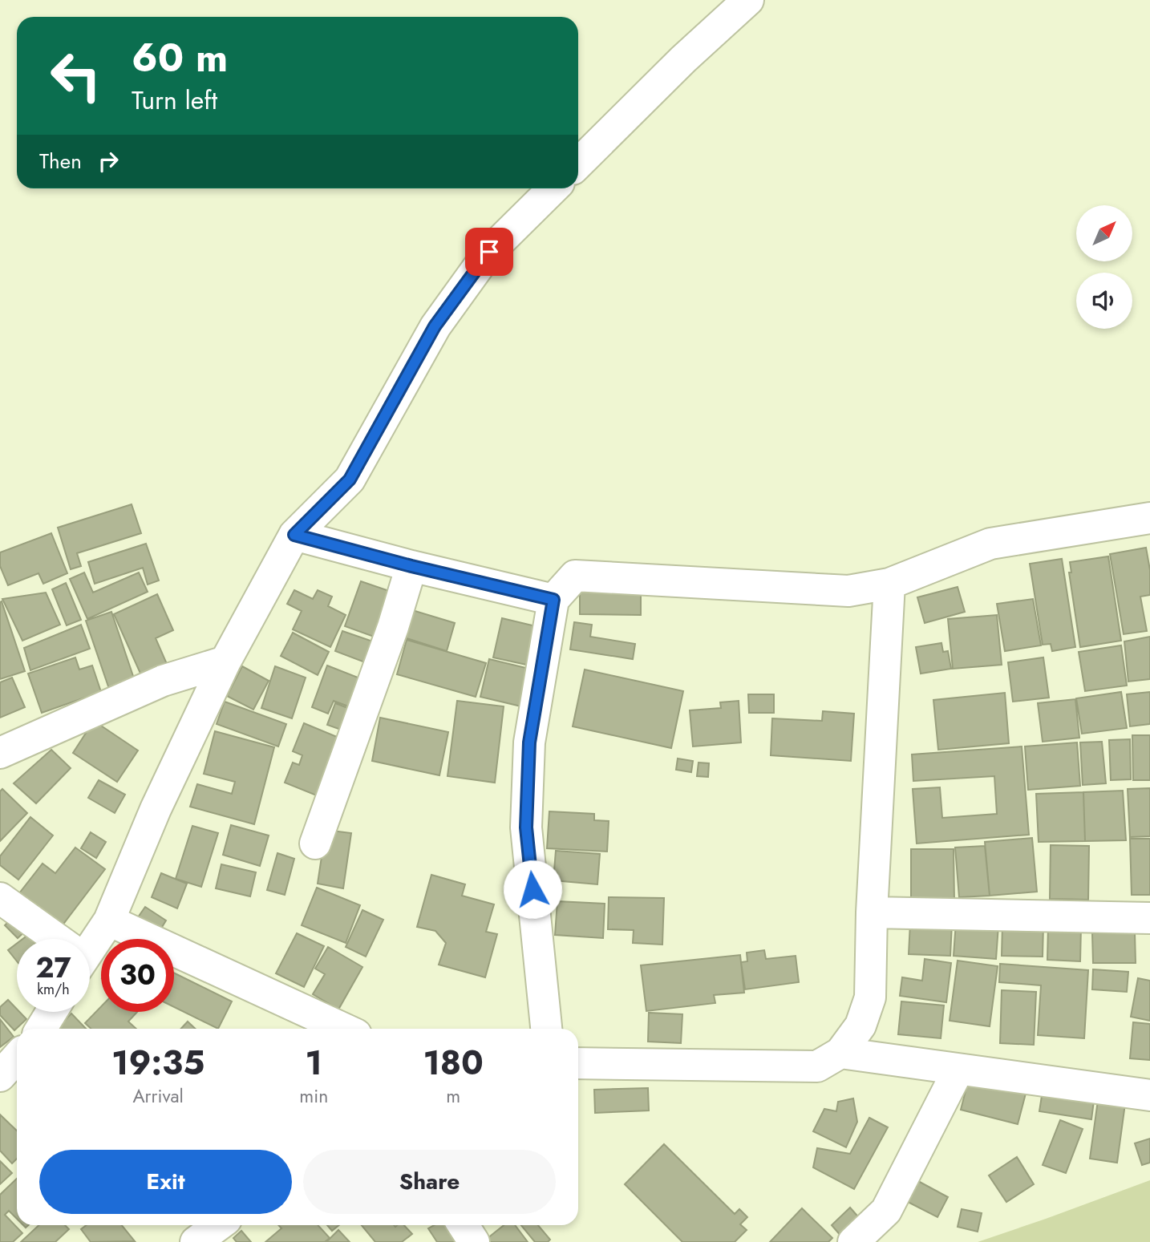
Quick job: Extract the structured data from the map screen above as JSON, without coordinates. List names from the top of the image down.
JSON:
{
  "north": "top right",
  "page": {
    "turn": ["60 m", "Turn left"],
    "then": "Then",
    "speed": "27 km/h",
    "limit": "30",
    "eta": [
      "19:35",
      "Arrival",
      "1",
      "min",
      "180",
      "m"
    ],
    "buttons": ["Exit", "Share"]
  }
}
